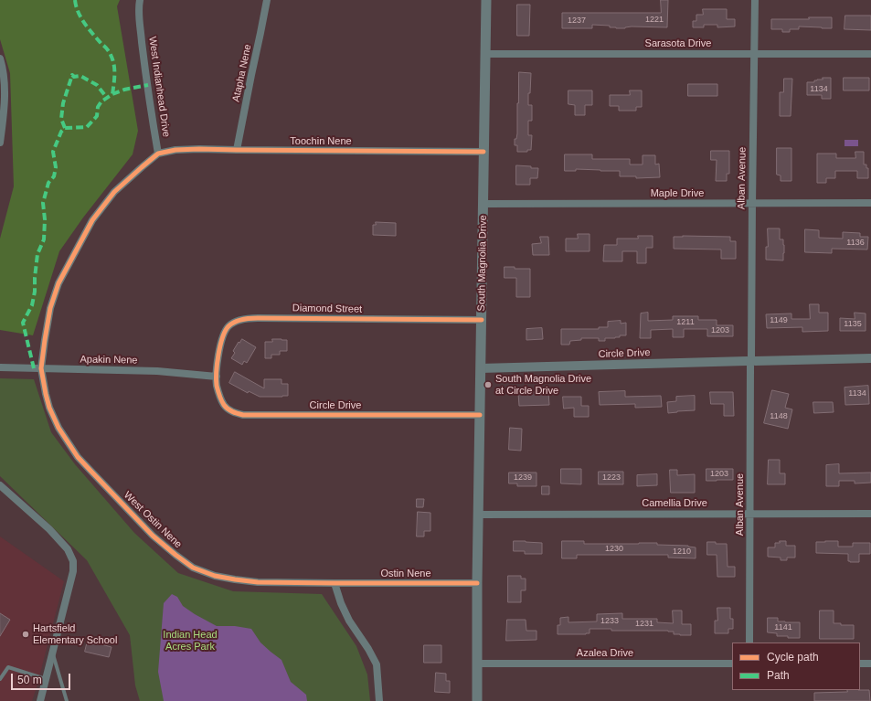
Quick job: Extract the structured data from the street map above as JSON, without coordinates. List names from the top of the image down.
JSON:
{
  "streets": {
    "main road": ["South Magnolia Drive"],
    "street": [
      "Sarasota Drive",
      "Atapha Nene",
      "West Indianhead Drive",
      "Toochin Nene",
      "Alban Avenue",
      "Maple Drive",
      "Diamond Street",
      "Circle Drive",
      "Apakin Nene",
      "Camellia Drive",
      "West Ostin Nene",
      "Ostin Nene",
      "Azalea Drive"
    ]
  },
  "crossings": [
    ["Sarasota Drive", "Alban Avenue"],
    ["Sarasota Drive", "South Magnolia Drive"],
    ["Atapha Nene", "Toochin Nene"],
    ["West Indianhead Drive", "Toochin Nene"],
    ["Toochin Nene", "South Magnolia Drive"],
    ["Alban Avenue", "Maple Drive"],
    ["Alban Avenue", "Circle Drive"],
    ["Alban Avenue", "Camellia Drive"],
    ["Maple Drive", "South Magnolia Drive"],
    ["South Magnolia Drive", "Diamond Street"],
    ["South Magnolia Drive", "Circle Drive"],
    ["South Magnolia Drive", "Camellia Drive"],
    ["South Magnolia Drive", "Ostin Nene"],
    ["South Magnolia Drive", "Azalea Drive"],
    ["Diamond Street", "Circle Drive"],
    ["Diamond Street", "Apakin Nene"],
    ["Circle Drive", "Apakin Nene"],
    ["Apakin Nene", "West Ostin Nene"],
    ["West Ostin Nene", "Ostin Nene"]
  ],
  "parks": ["Indian Head Acres Park"],
  "places": ["South Magnolia Drive at Circle Drive", "Hartsfield Elementary School"],
  "house_numbers": [
    "1221",
    "1237",
    "1134",
    "1136",
    "1149",
    "1211",
    "1135",
    "1203",
    "1134",
    "1148",
    "1203",
    "1239",
    "1223",
    "1230",
    "1210",
    "1233",
    "1231",
    "1141"
  ],
  "legend": ["Cycle path", "Path"],
  "scale_bar": "50 m"
}
